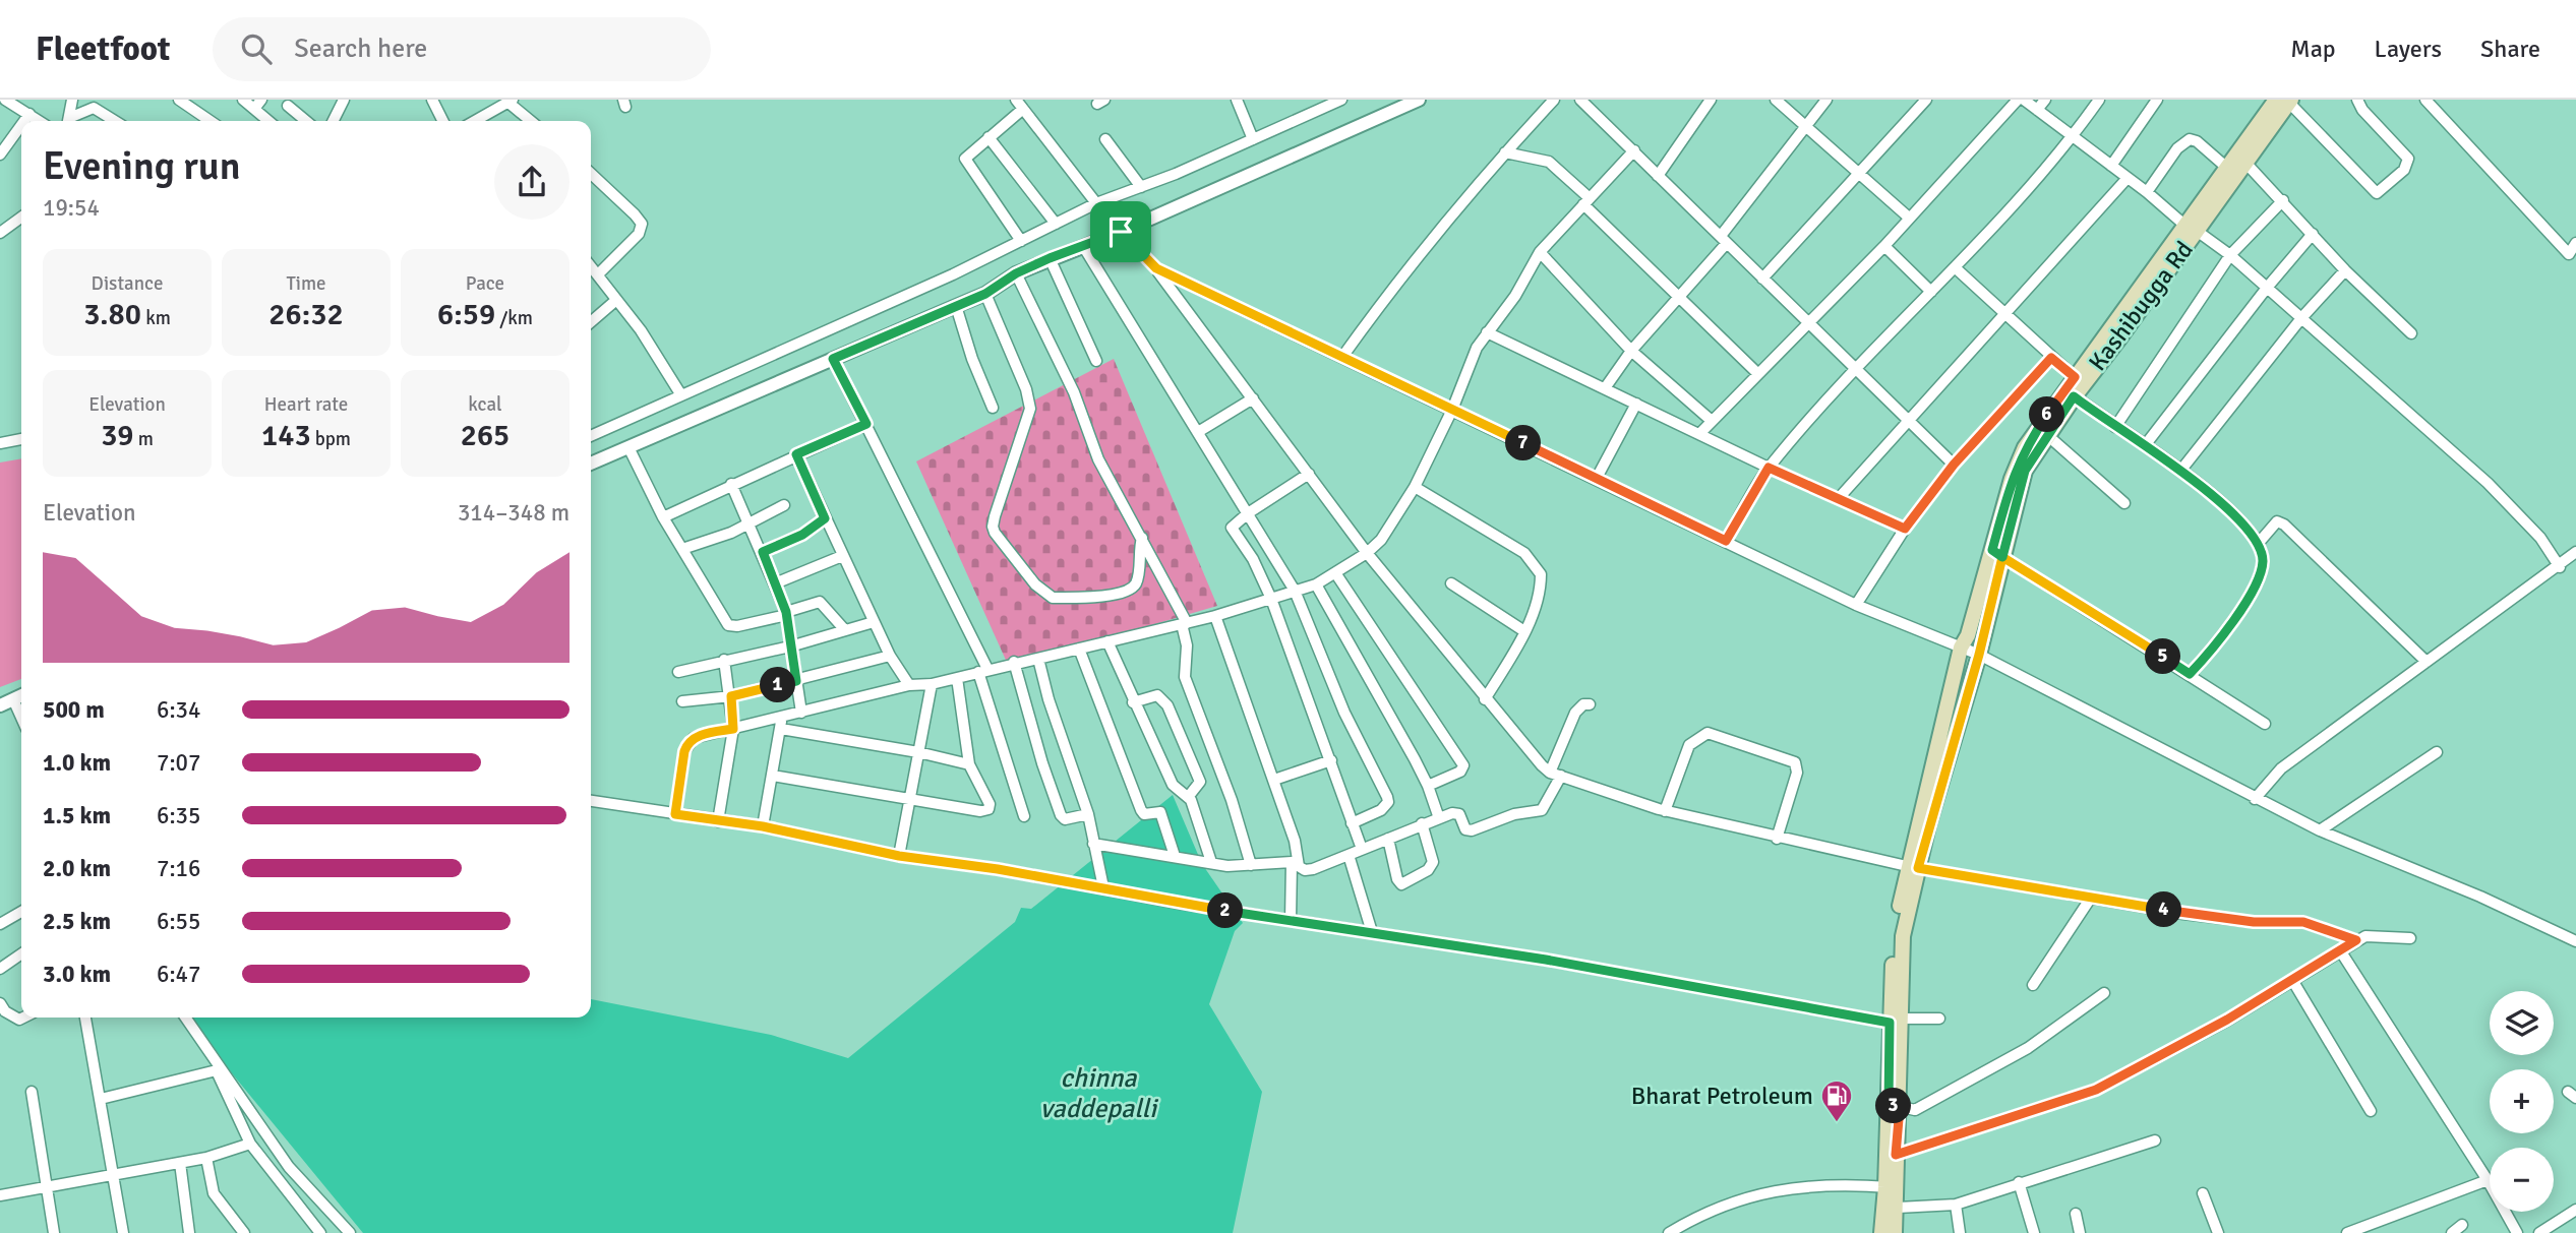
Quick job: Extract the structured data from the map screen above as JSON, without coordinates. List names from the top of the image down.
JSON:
{
  "streets": {
    "main road": ["Kashibugga Rd"]
  },
  "water": ["chinna vaddepalli"],
  "places": {
    "fuel station": ["Bharat Petroleum"]
  },
  "page": {
    "header": "Fleetfoot",
    "search": "Search here",
    "nav": ["Map", "Layers", "Share"],
    "heading": ["Evening run", "19:54"],
    "stats": [
      ["Distance", "3.80 km"],
      ["Time", "26:32"],
      ["Pace", "6:59 /km"],
      ["Elevation", "39 m"],
      ["Heart rate", "143 bpm"],
      ["kcal", "265"]
    ],
    "pins": [
      "6",
      "7",
      "5",
      "1",
      "4",
      "2",
      "3"
    ],
    "chart": ["Elevation", "314–348 m"],
    "list": [
      {
        "name": "500 m",
        "note": "6:34"
      },
      {
        "name": "1.0 km",
        "note": "7:07"
      },
      {
        "name": "1.5 km",
        "note": "6:35"
      },
      {
        "name": "2.0 km",
        "note": "7:16"
      },
      {
        "name": "2.5 km",
        "note": "6:55"
      },
      {
        "name": "3.0 km",
        "note": "6:47"
      }
    ],
    "map_buttons": ["+", "−"]
  }
}
